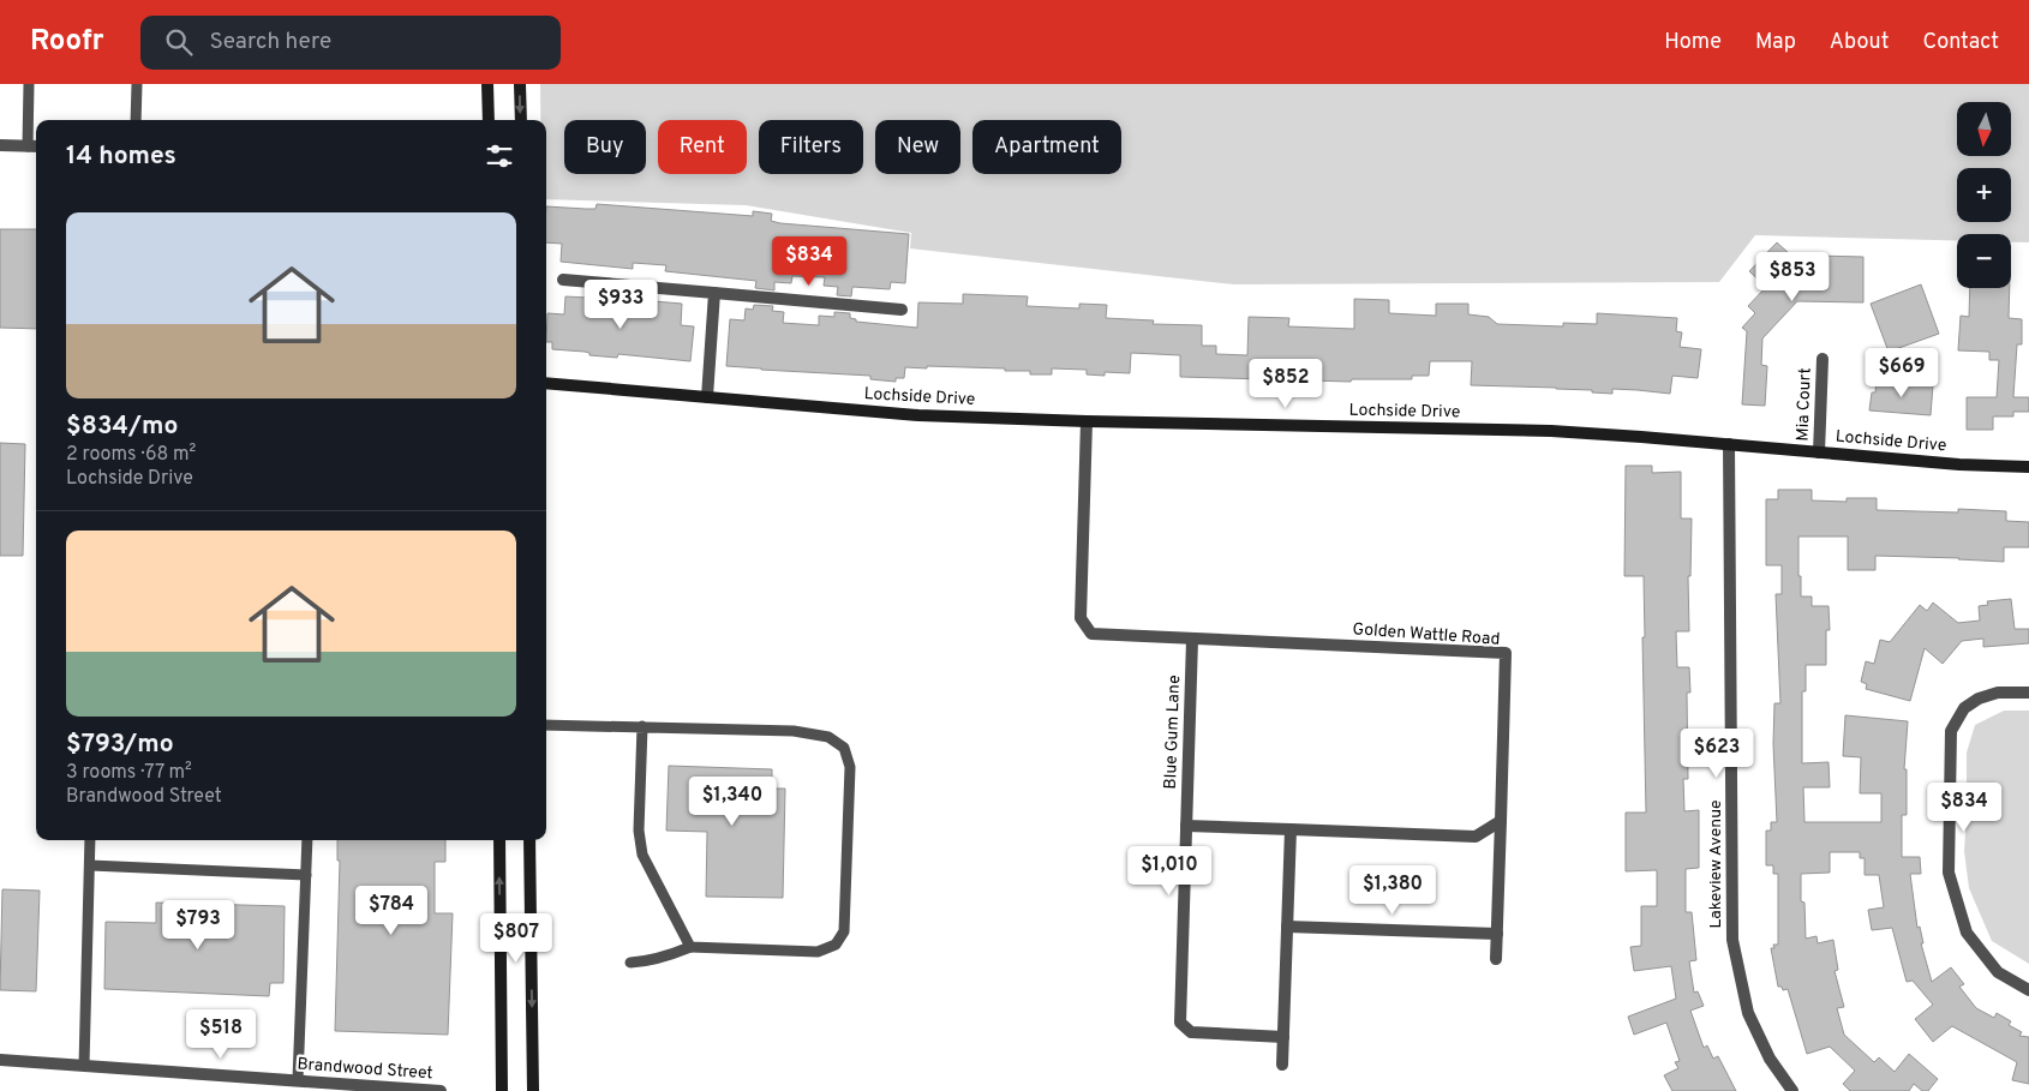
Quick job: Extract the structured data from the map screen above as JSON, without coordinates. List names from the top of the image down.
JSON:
{
  "streets": {
    "street": [
      "Lochside Drive",
      "Mia Court",
      "Golden Wattle Road",
      "Blue Gum Lane",
      "Lakeview Avenue",
      "Brandwood Street"
    ]
  },
  "crossings": [
    ["Lochside Drive", "Mia Court"],
    ["Lochside Drive", "Golden Wattle Road"],
    ["Lochside Drive", "Lakeview Avenue"],
    ["Golden Wattle Road", "Blue Gum Lane"]
  ],
  "north": "bottom",
  "page": {
    "header": "Roofr",
    "search": "Search here",
    "nav": [
      "Home",
      "Map",
      "About",
      "Contact"
    ],
    "map_buttons": ["+", "−"],
    "chip": [
      "Buy",
      "Rent",
      "Filters",
      "New",
      "Apartment"
    ],
    "heading": "14 homes",
    "list": [
      {
        "name": "$834/mo",
        "note": "2 rooms · 68 m² · Lochside Drive"
      },
      {
        "name": "$793/mo",
        "note": "3 rooms · 77 m² · Brandwood Street"
      }
    ],
    "price": [
      "$834",
      "$853",
      "$933",
      "$669",
      "$852",
      "$623",
      "$1,340",
      "$834",
      "$1,010",
      "$1,380",
      "$784",
      "$793",
      "$807",
      "$518"
    ]
  }
}
